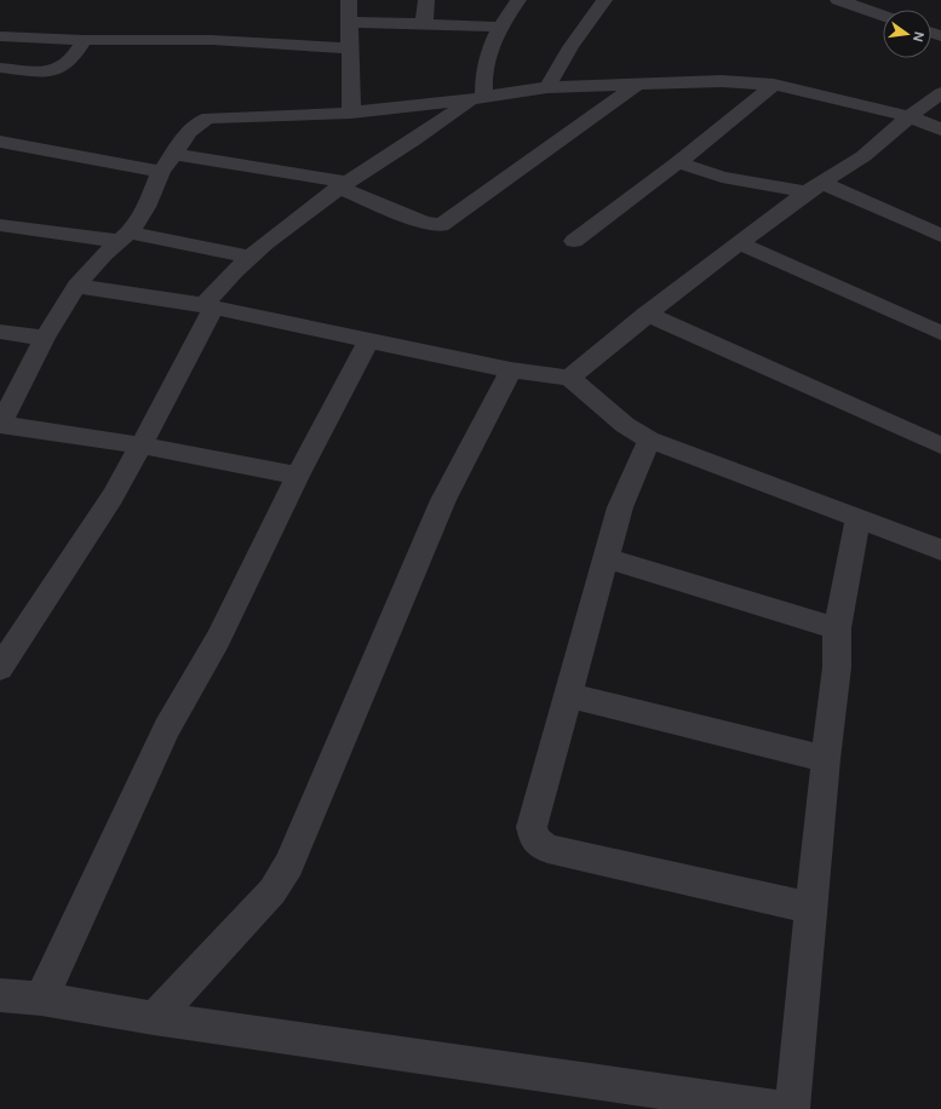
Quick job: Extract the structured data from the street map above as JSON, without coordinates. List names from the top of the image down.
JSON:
{
  "north": "right"
}
